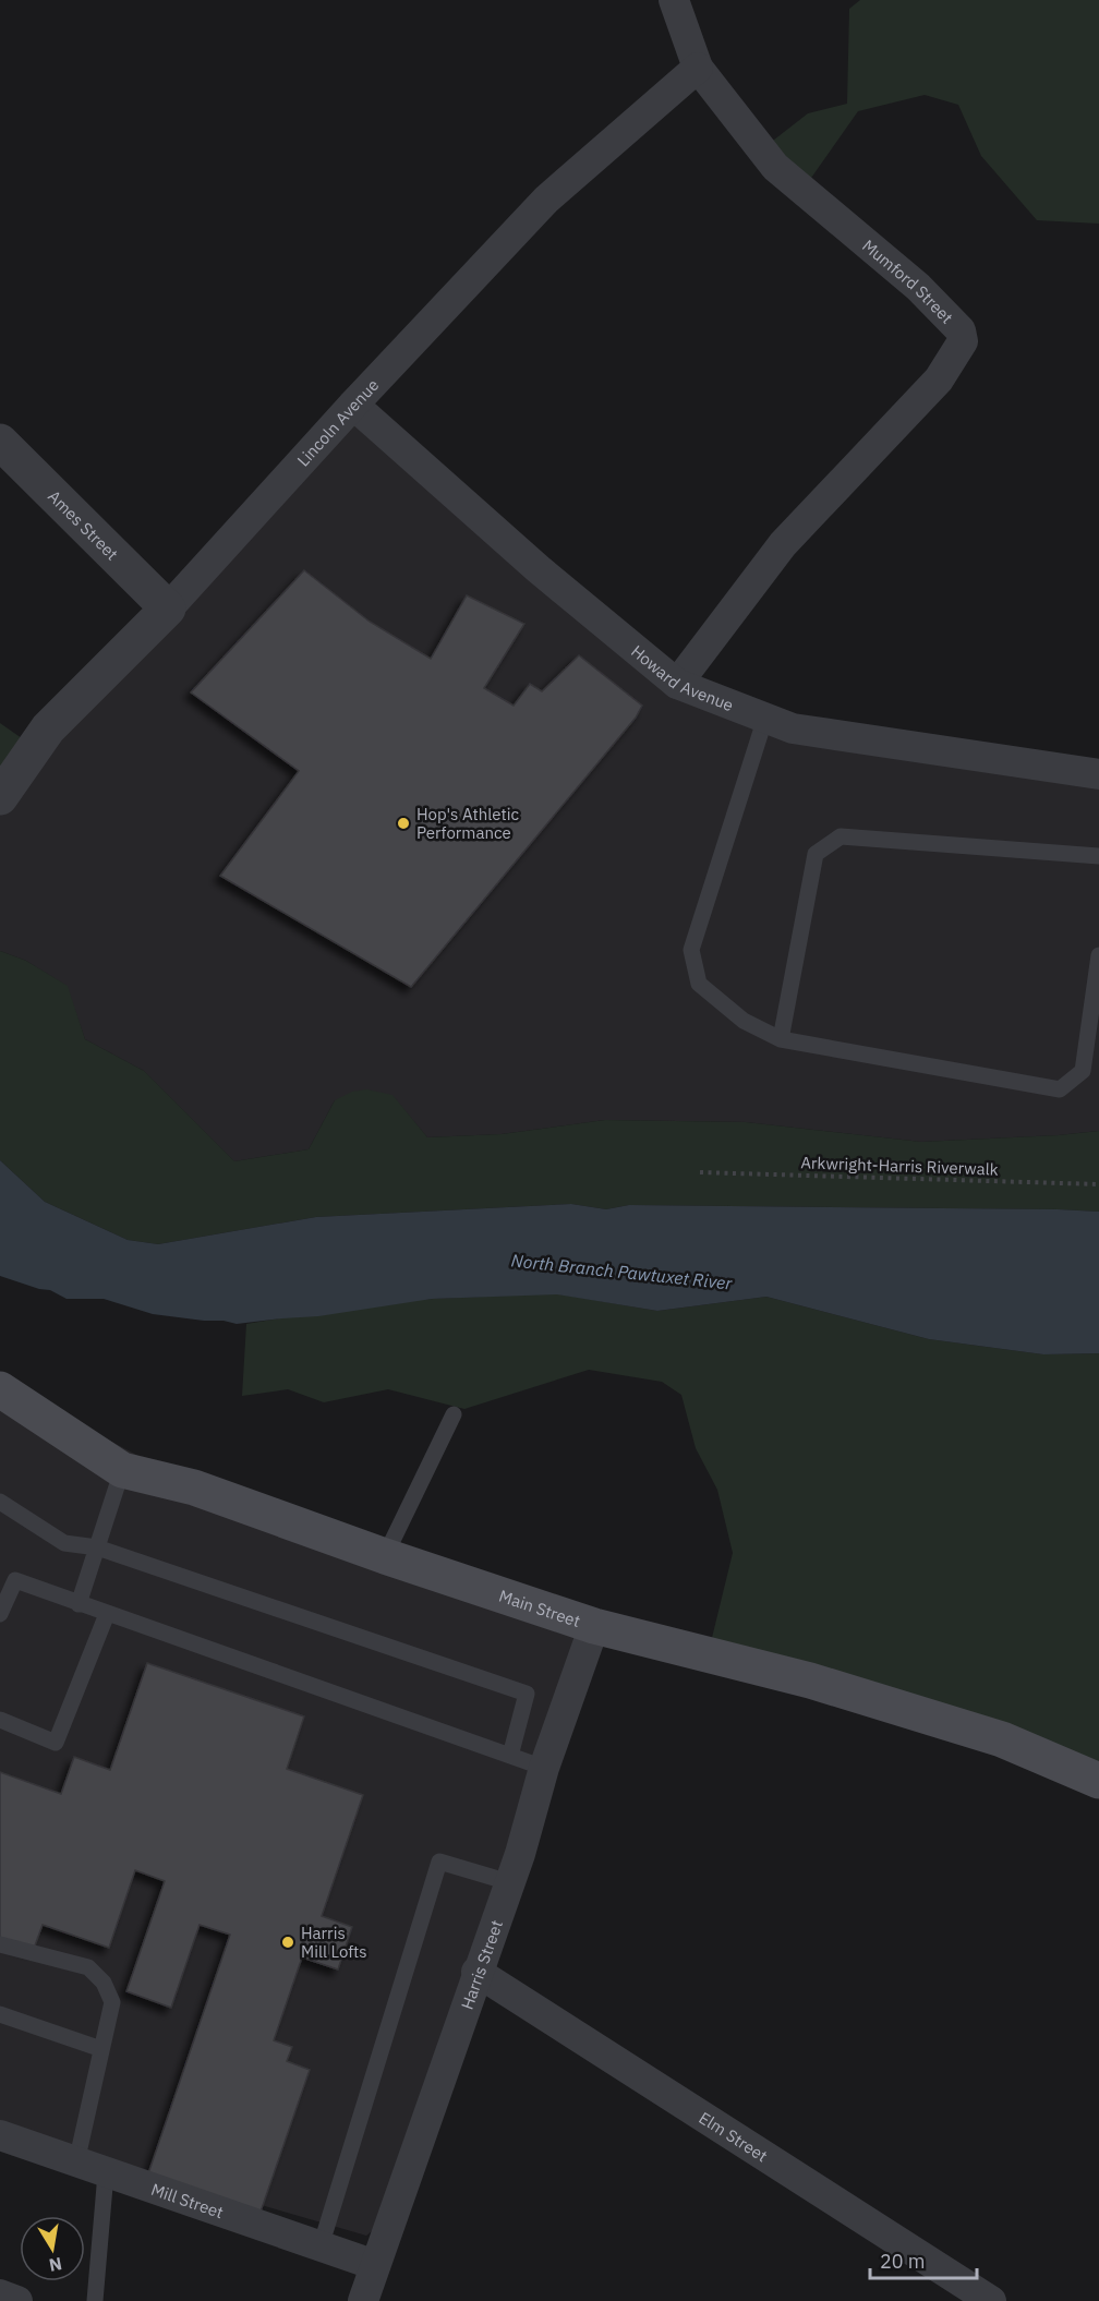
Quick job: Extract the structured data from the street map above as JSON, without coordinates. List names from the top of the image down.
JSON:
{
  "streets": {
    "main road": ["Main Street"],
    "street": [
      "Mumford Street",
      "Lincoln Avenue",
      "Ames Street",
      "Howard Avenue",
      "Harris Street",
      "Elm Street",
      "Mill Street"
    ],
    "path": ["Arkwright-Harris Riverwalk"]
  },
  "crossings": [
    ["Mumford Street", "Lincoln Avenue"],
    ["Mumford Street", "Howard Avenue"],
    ["Lincoln Avenue", "Ames Street"],
    ["Lincoln Avenue", "Howard Avenue"],
    ["Main Street", "Harris Street"],
    ["Harris Street", "Elm Street"],
    ["Harris Street", "Mill Street"]
  ],
  "water": ["North Branch Pawtuxet River"],
  "places": ["Hop's Athletic Performance", "Harris Mill Lofts"],
  "scale_bar": "20 m",
  "north": "bottom"
}
